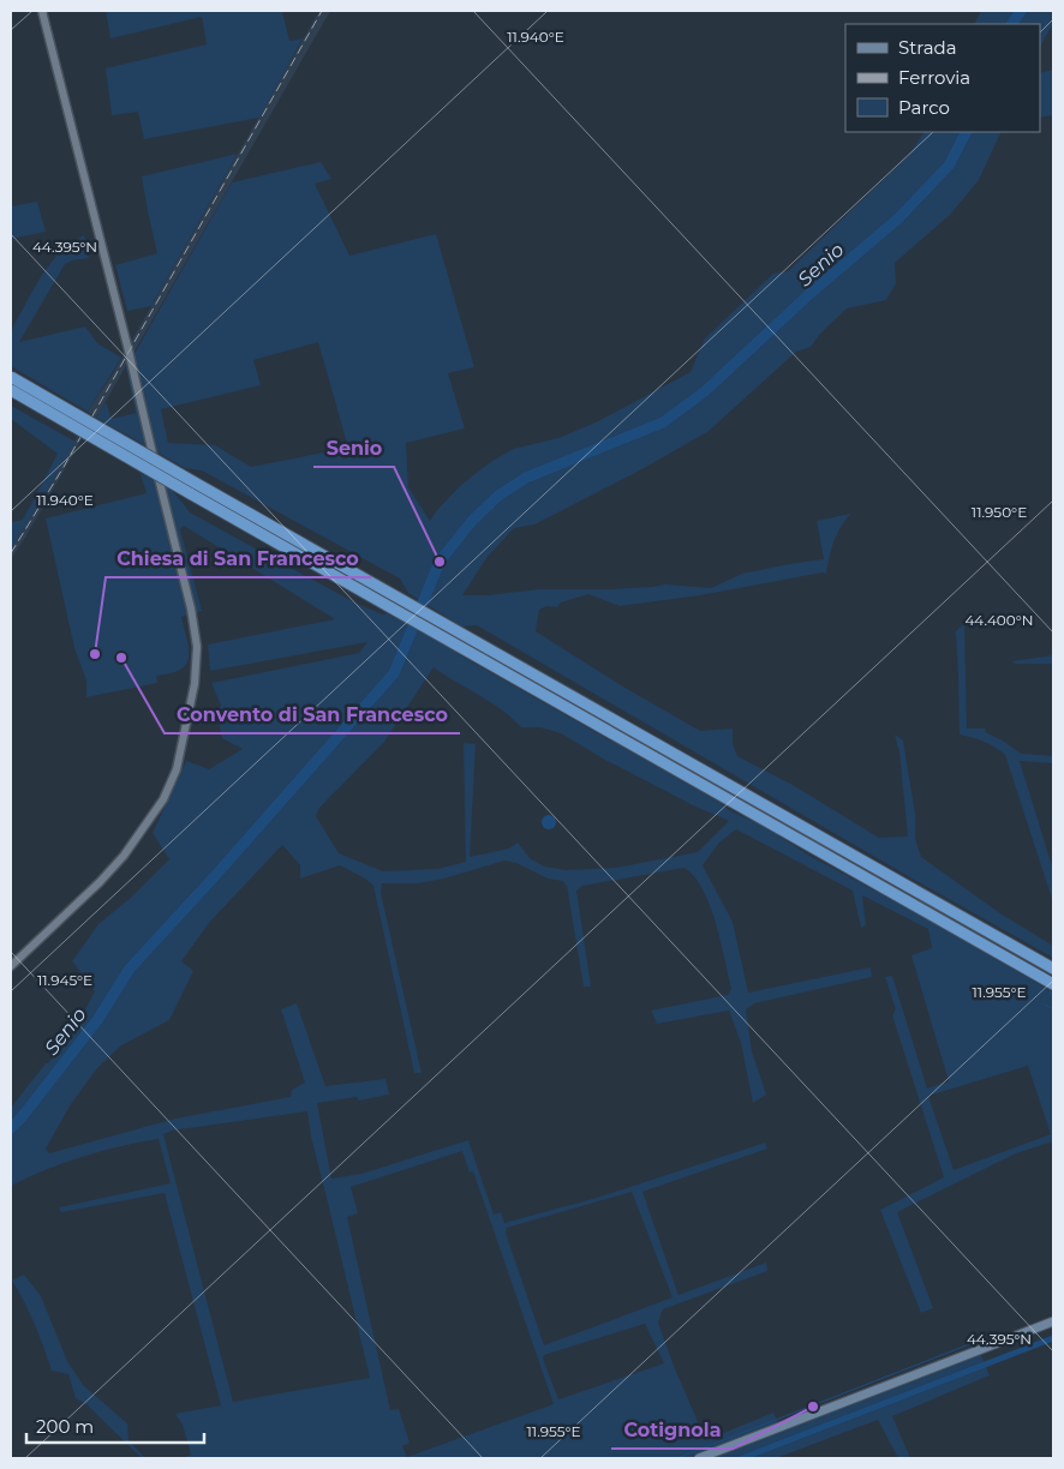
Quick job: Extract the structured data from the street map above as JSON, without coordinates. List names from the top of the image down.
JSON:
{
  "water": ["Senio"],
  "places": [
    "Senio",
    "Chiesa di San Francesco",
    "Convento di San Francesco",
    "Cotignola"
  ],
  "legend": ["Strada", "Ferrovia", "Parco"],
  "scale_bar": "200 m",
  "coordinates": [
    "11.940°E",
    "44.395°N",
    "11.950°E",
    "44.400°N",
    "11.945°E",
    "11.955°E"
  ]
}
